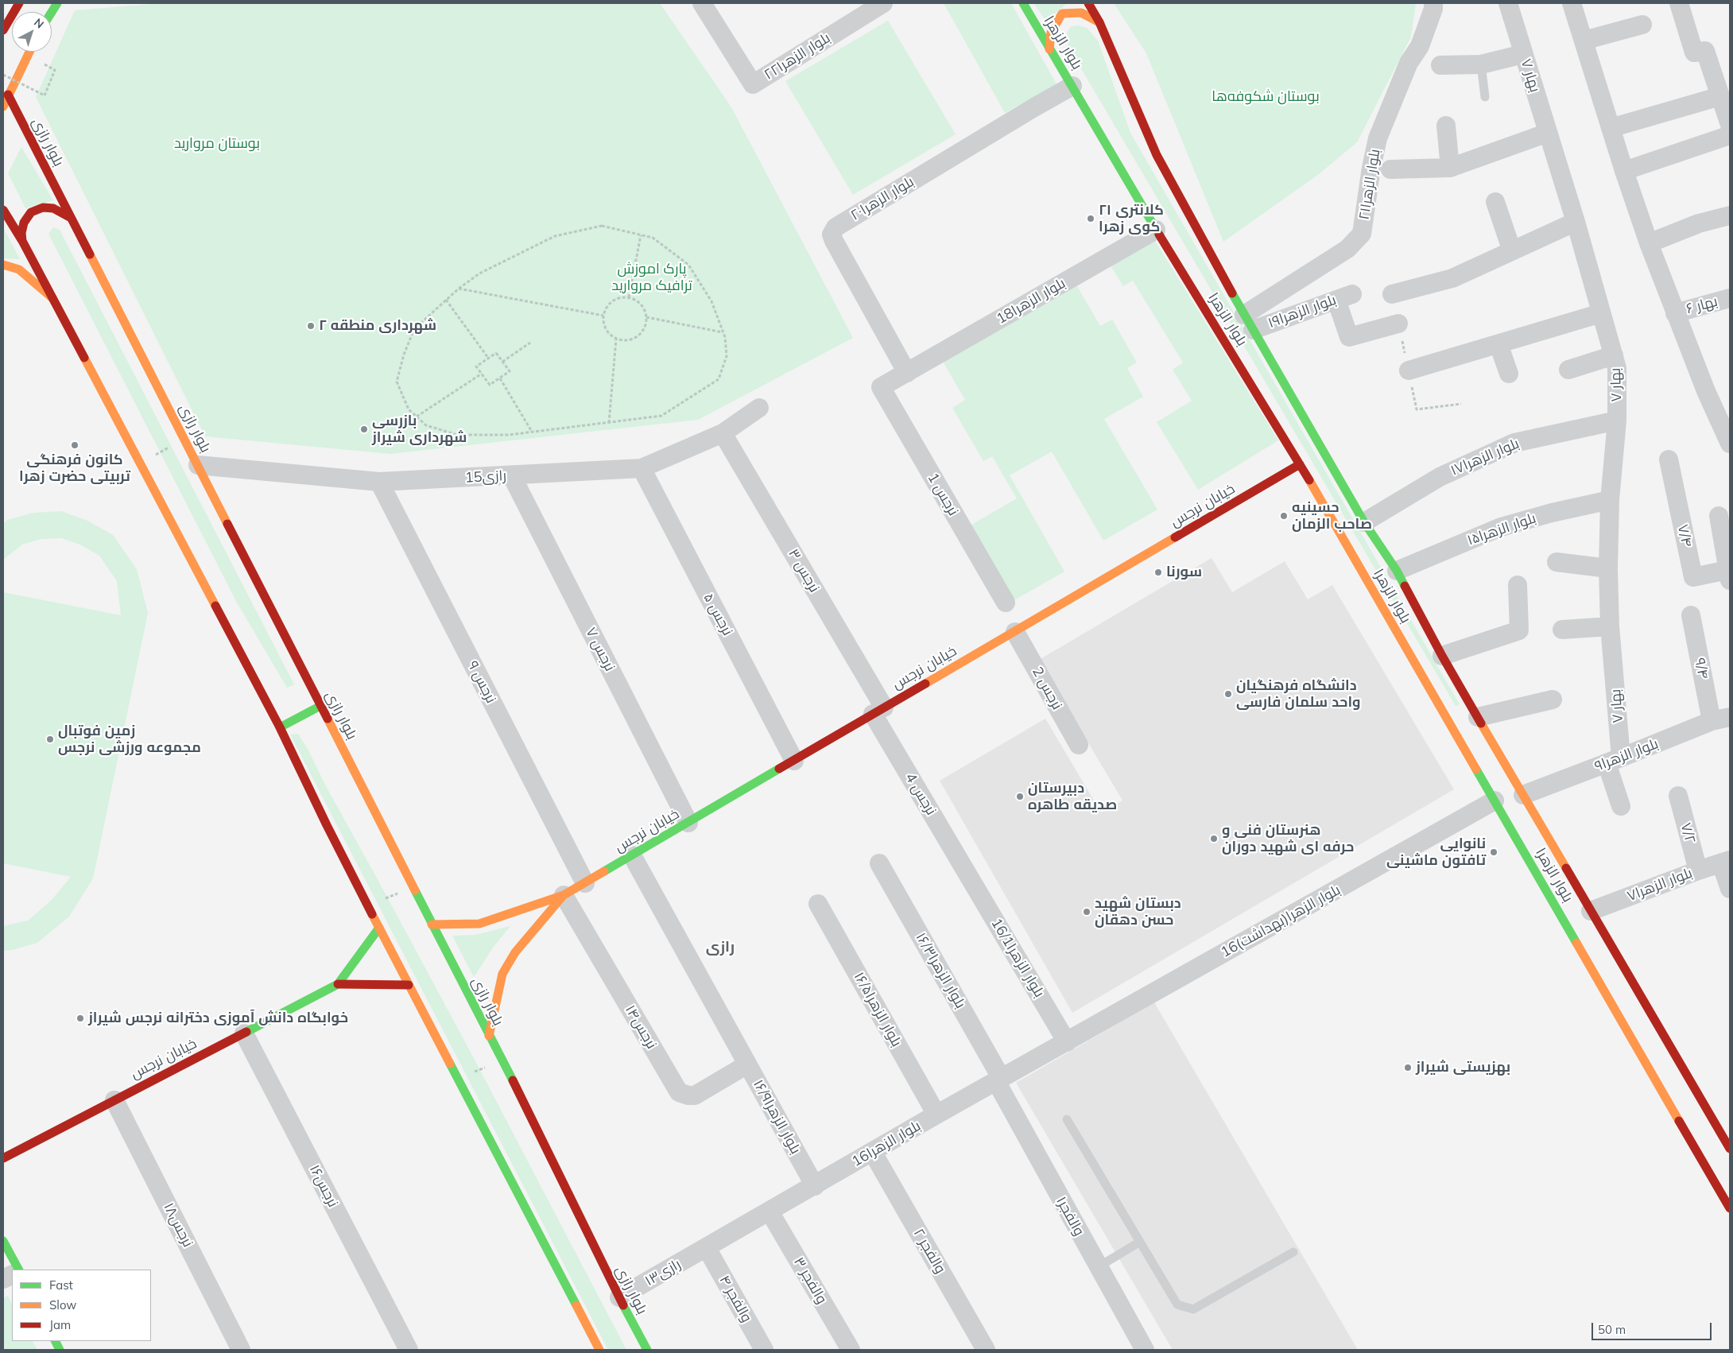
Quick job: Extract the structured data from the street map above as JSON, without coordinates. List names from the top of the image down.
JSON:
{
  "streets": {
    "main road": ["بلوار الزهرا", "بلوار رازی", "خیابان نرجس"],
    "street": [
      "بلوار الزهرا۲۲",
      "بهار ۷",
      "بلوار الزهرا۲۱",
      "بلوار الزهرا۲۰",
      "18بلوار الزهرا",
      "بهار ۶",
      "بلوار الزهرا۱۹",
      "بلوار الزهرا۱۷",
      "15رازی",
      "1 نرجس",
      "بلوار الزهرا۱۵",
      "۷/۴",
      "نرجس ۳",
      "نرجس ۵",
      "نرجس ۷",
      "۹/۴",
      "نرجس ۹",
      "2 نرجس",
      "بلوار الزهرا۹",
      "4 نرجس",
      "۷/۲",
      "بلوار الزهرا۷",
      "16بلوار الزهرا(بهداشت)",
      "بلوار الزهرا16/1",
      "بلوار الزهرا۱۶/۳",
      "بلوار الزهرا۱۶/۵",
      "نرجس۱۴",
      "بلوار الزهرا۱۶/۹",
      "16بلوار الزهرا",
      "نرجس۱۶",
      "والفجر۱",
      "نرجس۱۸",
      "والفجر ۲",
      "رازی۱۳",
      "والفجر ۳",
      "والفجر ۴"
    ]
  },
  "crossings": [
    ["بلوار الزهرا", "بلوار الزهرا۲۱"],
    ["بلوار الزهرا", "بلوار الزهرا۲۰"],
    ["بلوار الزهرا", "18بلوار الزهرا"],
    ["بلوار الزهرا", "بلوار الزهرا۱۹"],
    ["بلوار الزهرا", "بلوار الزهرا۱۷"],
    ["بلوار الزهرا", "خیابان نرجس"],
    ["بلوار الزهرا", "بلوار الزهرا۱۵"],
    ["بلوار الزهرا", "بلوار الزهرا۹"],
    ["بلوار الزهرا", "بلوار الزهرا۷"],
    ["بلوار الزهرا", "16بلوار الزهرا(بهداشت)"],
    ["بهار ۷", "بلوار الزهرا۱۷"],
    ["بهار ۷", "بلوار الزهرا۱۵"],
    ["بهار ۷", "بلوار الزهرا۹"],
    ["بلوار رازی", "15رازی"],
    ["بلوار رازی", "رازی۱۳"],
    ["بلوار الزهرا۲۱", "بلوار الزهرا۱۹"],
    ["بلوار الزهرا۲۰", "18بلوار الزهرا"],
    ["18بلوار الزهرا", "1 نرجس"],
    ["15رازی", "نرجس ۳"],
    ["15رازی", "نرجس ۵"],
    ["15رازی", "نرجس ۷"],
    ["15رازی", "نرجس ۹"],
    ["خیابان نرجس", "نرجس ۳"],
    ["خیابان نرجس", "نرجس ۵"],
    ["خیابان نرجس", "نرجس ۷"],
    ["خیابان نرجس", "نرجس ۹"],
    ["خیابان نرجس", "2 نرجس"],
    ["خیابان نرجس", "4 نرجس"],
    ["خیابان نرجس", "نرجس۱۴"],
    ["خیابان نرجس", "بلوار الزهرا۱۶/۹"],
    ["خیابان نرجس", "نرجس۱۶"],
    ["خیابان نرجس", "نرجس۱۸"],
    ["نرجس ۳", "4 نرجس"],
    ["۹/۴", "بلوار الزهرا۹"],
    ["4 نرجس", "بلوار الزهرا16/1"],
    ["۷/۲", "بلوار الزهرا۷"],
    ["16بلوار الزهرا(بهداشت)", "بلوار الزهرا16/1"],
    ["16بلوار الزهرا(بهداشت)", "16بلوار الزهرا"],
    ["بلوار الزهرا16/1", "16بلوار الزهرا"],
    ["بلوار الزهرا۱۶/۳", "16بلوار الزهرا"],
    ["بلوار الزهرا۱۶/۳", "والفجر۱"],
    ["بلوار الزهرا۱۶/۵", "16بلوار الزهرا"],
    ["نرجس۱۴", "بلوار الزهرا۱۶/۹"],
    ["بلوار الزهرا۱۶/۹", "16بلوار الزهرا"],
    ["16بلوار الزهرا", "والفجر۱"],
    ["16بلوار الزهرا", "والفجر ۲"],
    ["16بلوار الزهرا", "رازی۱۳"],
    ["16بلوار الزهرا", "والفجر ۳"],
    ["16بلوار الزهرا", "والفجر ۴"],
    ["رازی۱۳", "والفجر ۴"]
  ],
  "districts": ["رازی"],
  "parks": ["بوستان شکوفه‌ها", "بوستان مروارید", "پارک اموزش ترافیک مروارید"],
  "places": [
    "کلانتری ۲۱ کوی زهرا",
    "شهرداری منطقه ۲",
    "بازرسی شهرداری شیراز",
    "کانون فرهنگی تربیتی حضرت زهرا",
    "حسینیه صاحب الزمان",
    "سورنا",
    "دانشگاه فرهنگیان واحد سلمان فارسی",
    "زمین فوتبال مجموعه ورزشی نرجس",
    "دبیرستان صدیقه طاهره",
    "هنرستان فنی و حرفه ای شهید دوران",
    "نانوایی تافتون ماشینی",
    "دبستان شهید حسن دهقان",
    "خوابگاه دانش آموزی دخترانه نرجس شیراز",
    "بهزیستی شیراز"
  ],
  "legend": ["Fast", "Slow", "Jam"],
  "scale_bar": "50 m",
  "north": "top right"
}
